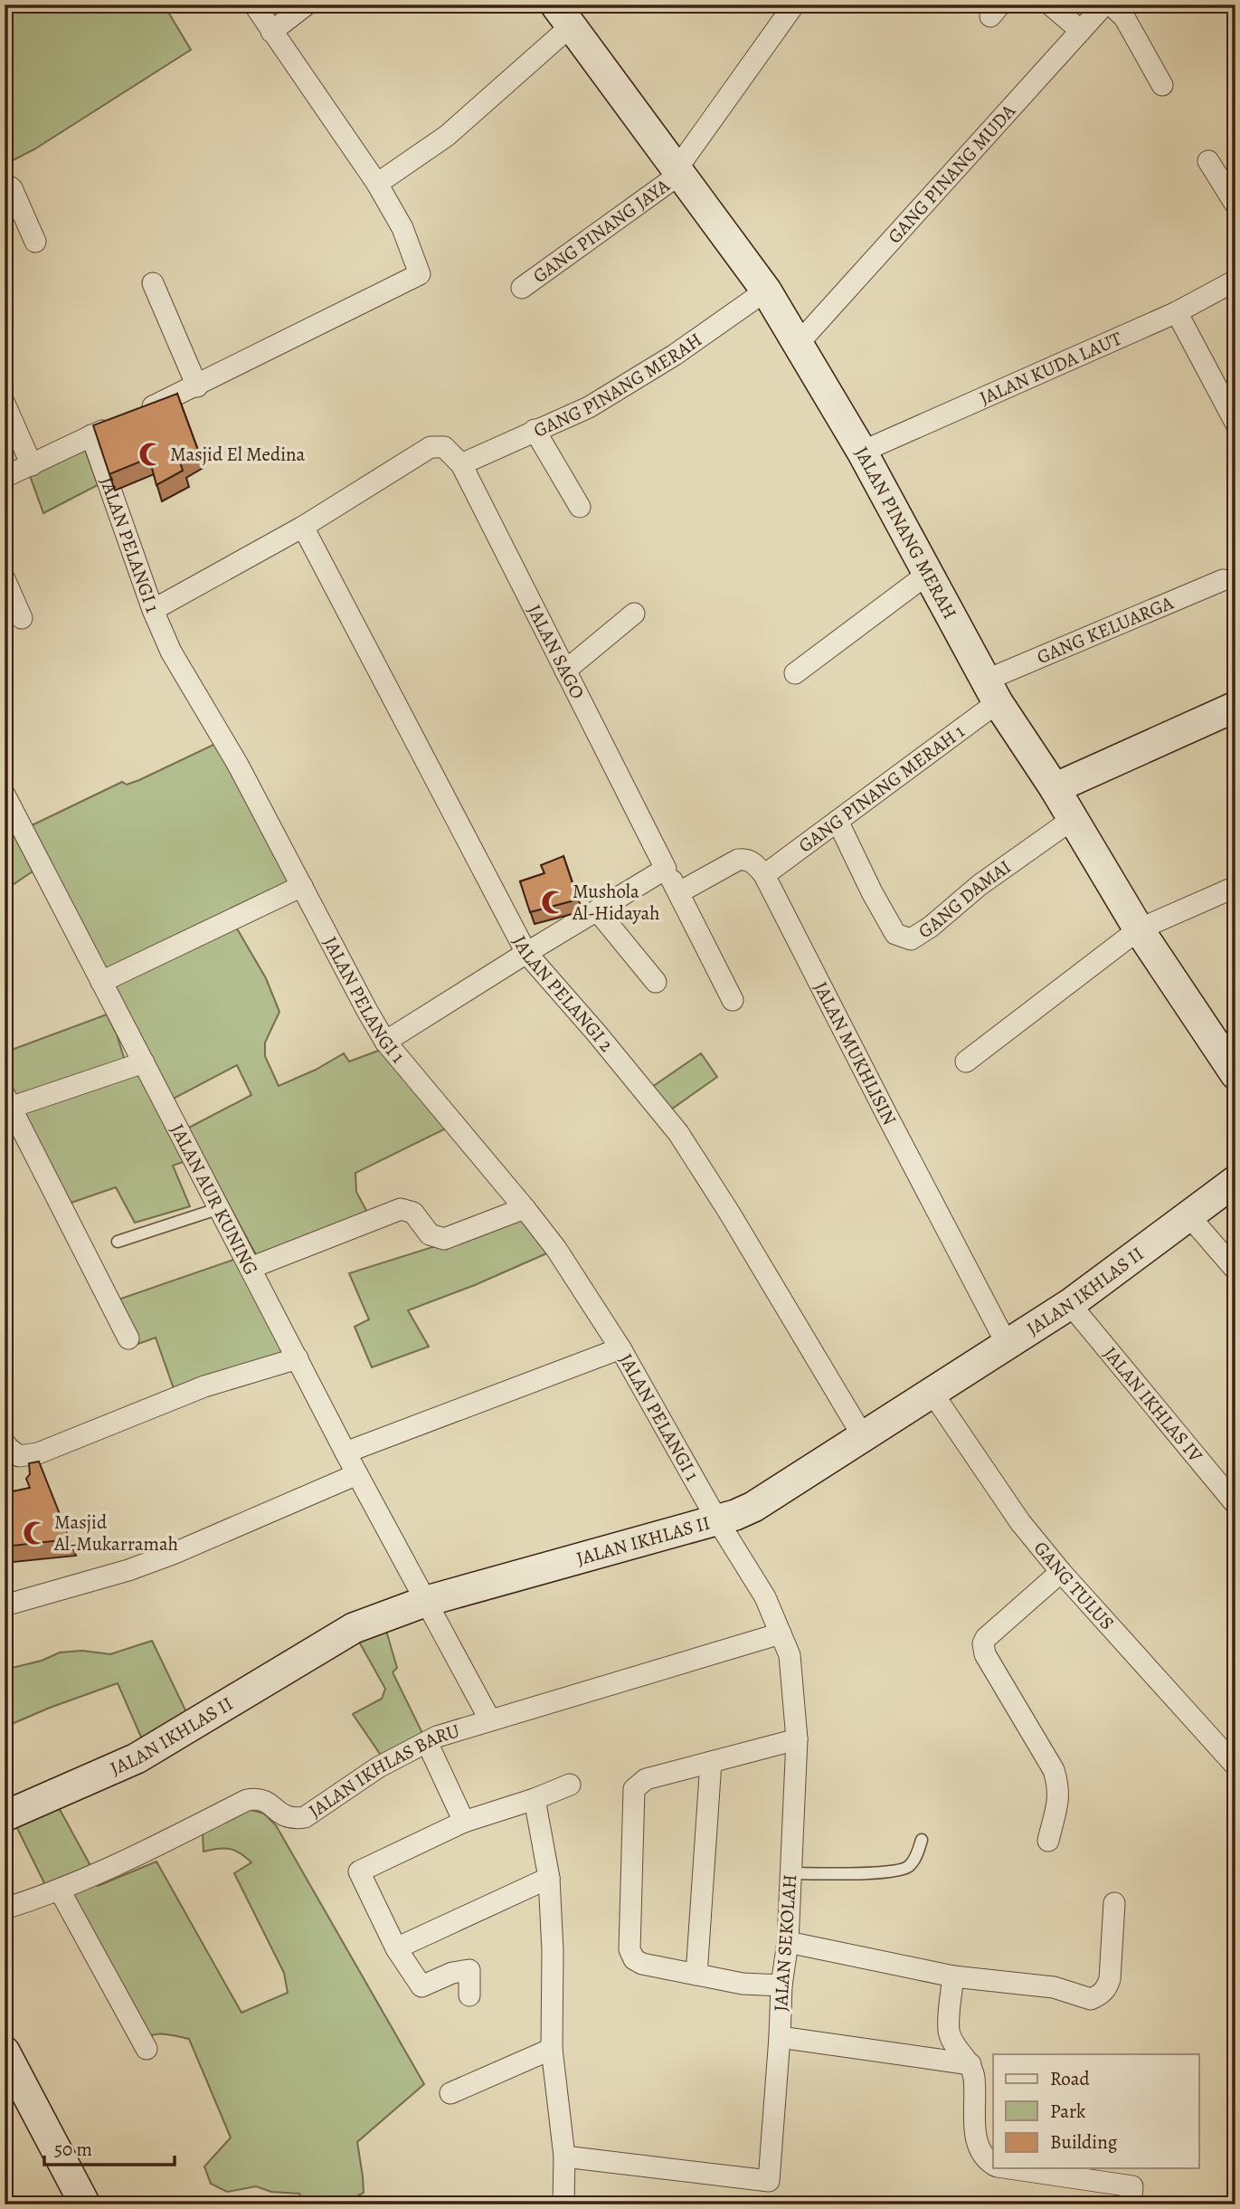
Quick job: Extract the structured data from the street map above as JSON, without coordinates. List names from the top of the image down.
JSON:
{
  "streets": {
    "street": [
      "GANG PINANG MUDA",
      "GANG PINANG JAYA",
      "JALAN KUDA LAUT",
      "GANG PINANG MERAH",
      "JALAN PINANG MERAH",
      "JALAN PELANGI 1",
      "GANG KELUARGA",
      "JALAN SAGO",
      "GANG PINANG MERAH 1",
      "GANG DAMAI",
      "JALAN PELANGI 2",
      "JALAN MUKHLISIN",
      "JALAN AUR KUNING",
      "JALAN IKHLAS II",
      "JALAN IKHLAS IV",
      "GANG TULUS",
      "JALAN IKHLAS BARU",
      "JALAN SEKOLAH"
    ]
  },
  "crossings": [
    ["GANG PINANG MUDA", "JALAN PINANG MERAH"],
    ["GANG PINANG JAYA", "JALAN PINANG MERAH"],
    ["JALAN KUDA LAUT", "JALAN PINANG MERAH"],
    ["GANG PINANG MERAH", "JALAN PINANG MERAH"],
    ["GANG PINANG MERAH", "JALAN SAGO"],
    ["JALAN PINANG MERAH", "GANG KELUARGA"],
    ["JALAN PINANG MERAH", "GANG PINANG MERAH 1"],
    ["JALAN PINANG MERAH", "GANG DAMAI"],
    ["JALAN PELANGI 1", "JALAN SAGO"],
    ["JALAN PELANGI 1", "JALAN IKHLAS II"],
    ["JALAN PELANGI 1", "JALAN SEKOLAH"],
    ["GANG KELUARGA", "GANG PINANG MERAH 1"],
    ["JALAN SAGO", "JALAN PELANGI 2"],
    ["GANG PINANG MERAH 1", "GANG DAMAI"],
    ["GANG PINANG MERAH 1", "JALAN MUKHLISIN"],
    ["JALAN PELANGI 2", "JALAN IKHLAS II"],
    ["JALAN MUKHLISIN", "JALAN IKHLAS II"],
    ["JALAN AUR KUNING", "JALAN IKHLAS II"],
    ["JALAN AUR KUNING", "JALAN IKHLAS BARU"],
    ["JALAN IKHLAS II", "JALAN IKHLAS IV"],
    ["JALAN IKHLAS II", "GANG TULUS"],
    ["JALAN IKHLAS II", "JALAN SEKOLAH"],
    ["JALAN IKHLAS BARU", "JALAN SEKOLAH"]
  ],
  "places": {
    "mosque": ["Masjid El Medina", "Mushola Al-Hidayah", "Masjid Al-Mukarramah"]
  },
  "legend": ["Road", "Park", "Building"],
  "scale_bar": "50 m"
}
